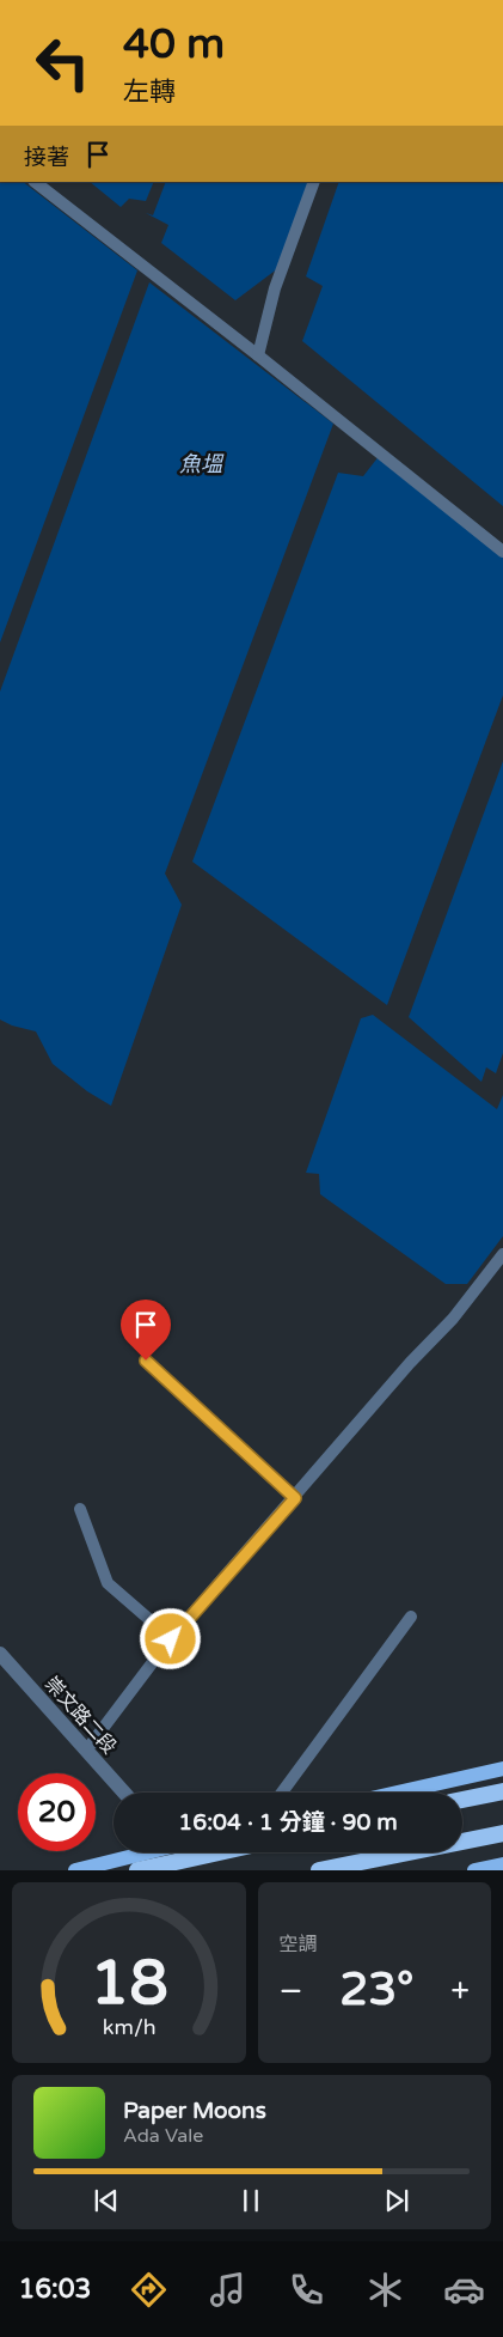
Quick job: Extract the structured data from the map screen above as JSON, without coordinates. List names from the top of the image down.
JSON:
{
  "streets": {
    "street": ["崇文路二段"]
  },
  "water": ["魚塭"],
  "page": {
    "turn": ["40 m", "左轉"],
    "then": "接著",
    "limit": "20",
    "trip": "16:04 · 1 分鐘 · 90 m",
    "tile": "空調",
    "heat": ["−", "23°", "+"],
    "song": ["Paper Moons", "Ada Vale"],
    "tabs": "16:03",
    "gauge": ["18", "km/h"]
  }
}
